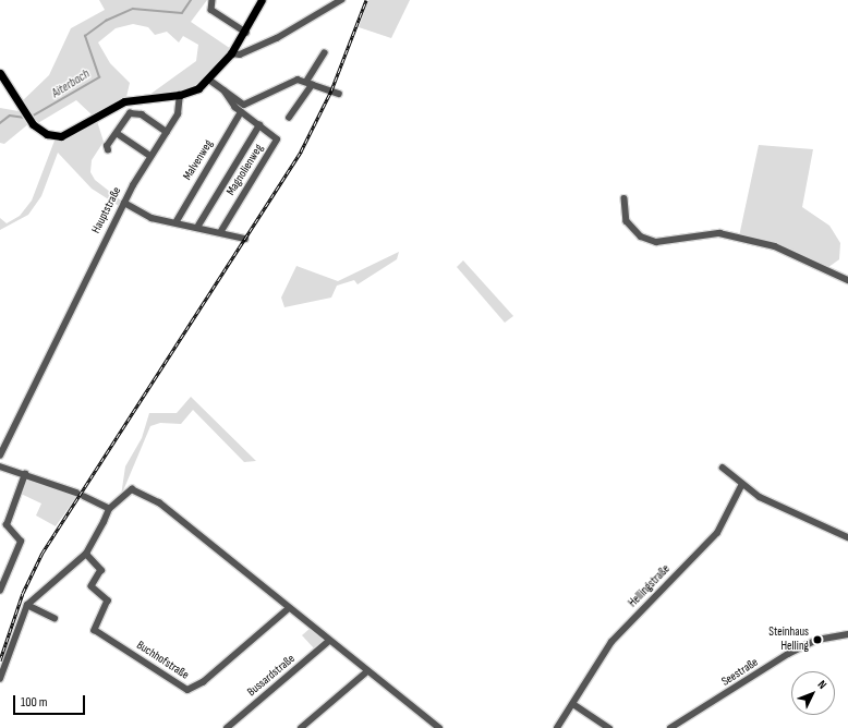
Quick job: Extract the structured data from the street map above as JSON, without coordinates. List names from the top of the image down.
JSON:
{
  "streets": {
    "street": [
      "Malvenweg",
      "Magnolienweg",
      "Hauptstraße",
      "Hellingstraße",
      "Buchhofstraße",
      "Seestraße",
      "Bussardstraße"
    ]
  },
  "crossings": [
    ["Malvenweg", "Magnolienweg"]
  ],
  "water": ["Aiterbach"],
  "places": ["Steinhaus Helling"],
  "scale_bar": "100 m",
  "north": "top right"
}
